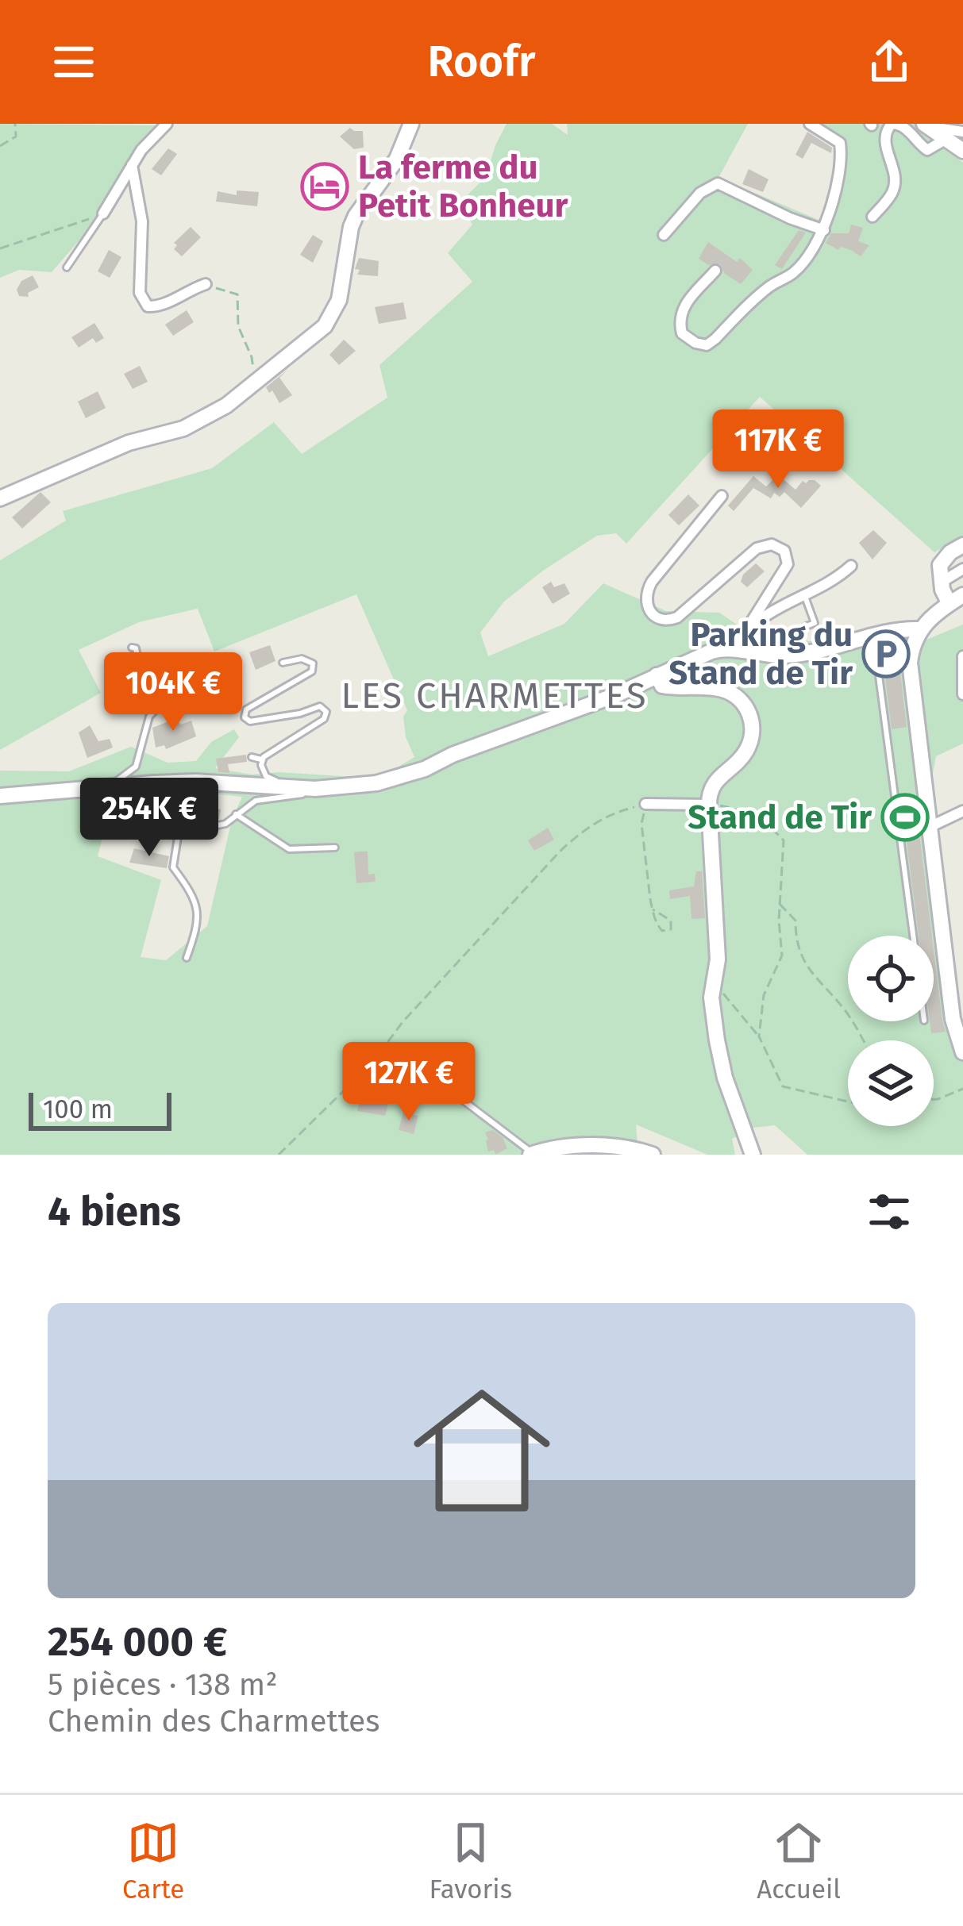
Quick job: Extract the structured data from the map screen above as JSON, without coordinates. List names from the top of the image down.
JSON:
{
  "districts": ["LES CHARMETTES"],
  "places": {
    "hotel": ["La ferme du Petit Bonheur"],
    "parking": ["Parking du Stand de Tir"],
    "sports": ["Stand de Tir"]
  },
  "scale_bar": "100 m",
  "page": {
    "header": "Roofr",
    "price": [
      "117K €",
      "104K €",
      "254K €",
      "127K €"
    ],
    "scale": "100 m",
    "heading": "4 biens",
    "list": [
      {
        "name": "254 000 €",
        "note": "5 pièces · 138 m² · Chemin des Charmettes"
      }
    ],
    "tabs": ["Carte", "Favoris", "Accueil"]
  }
}
